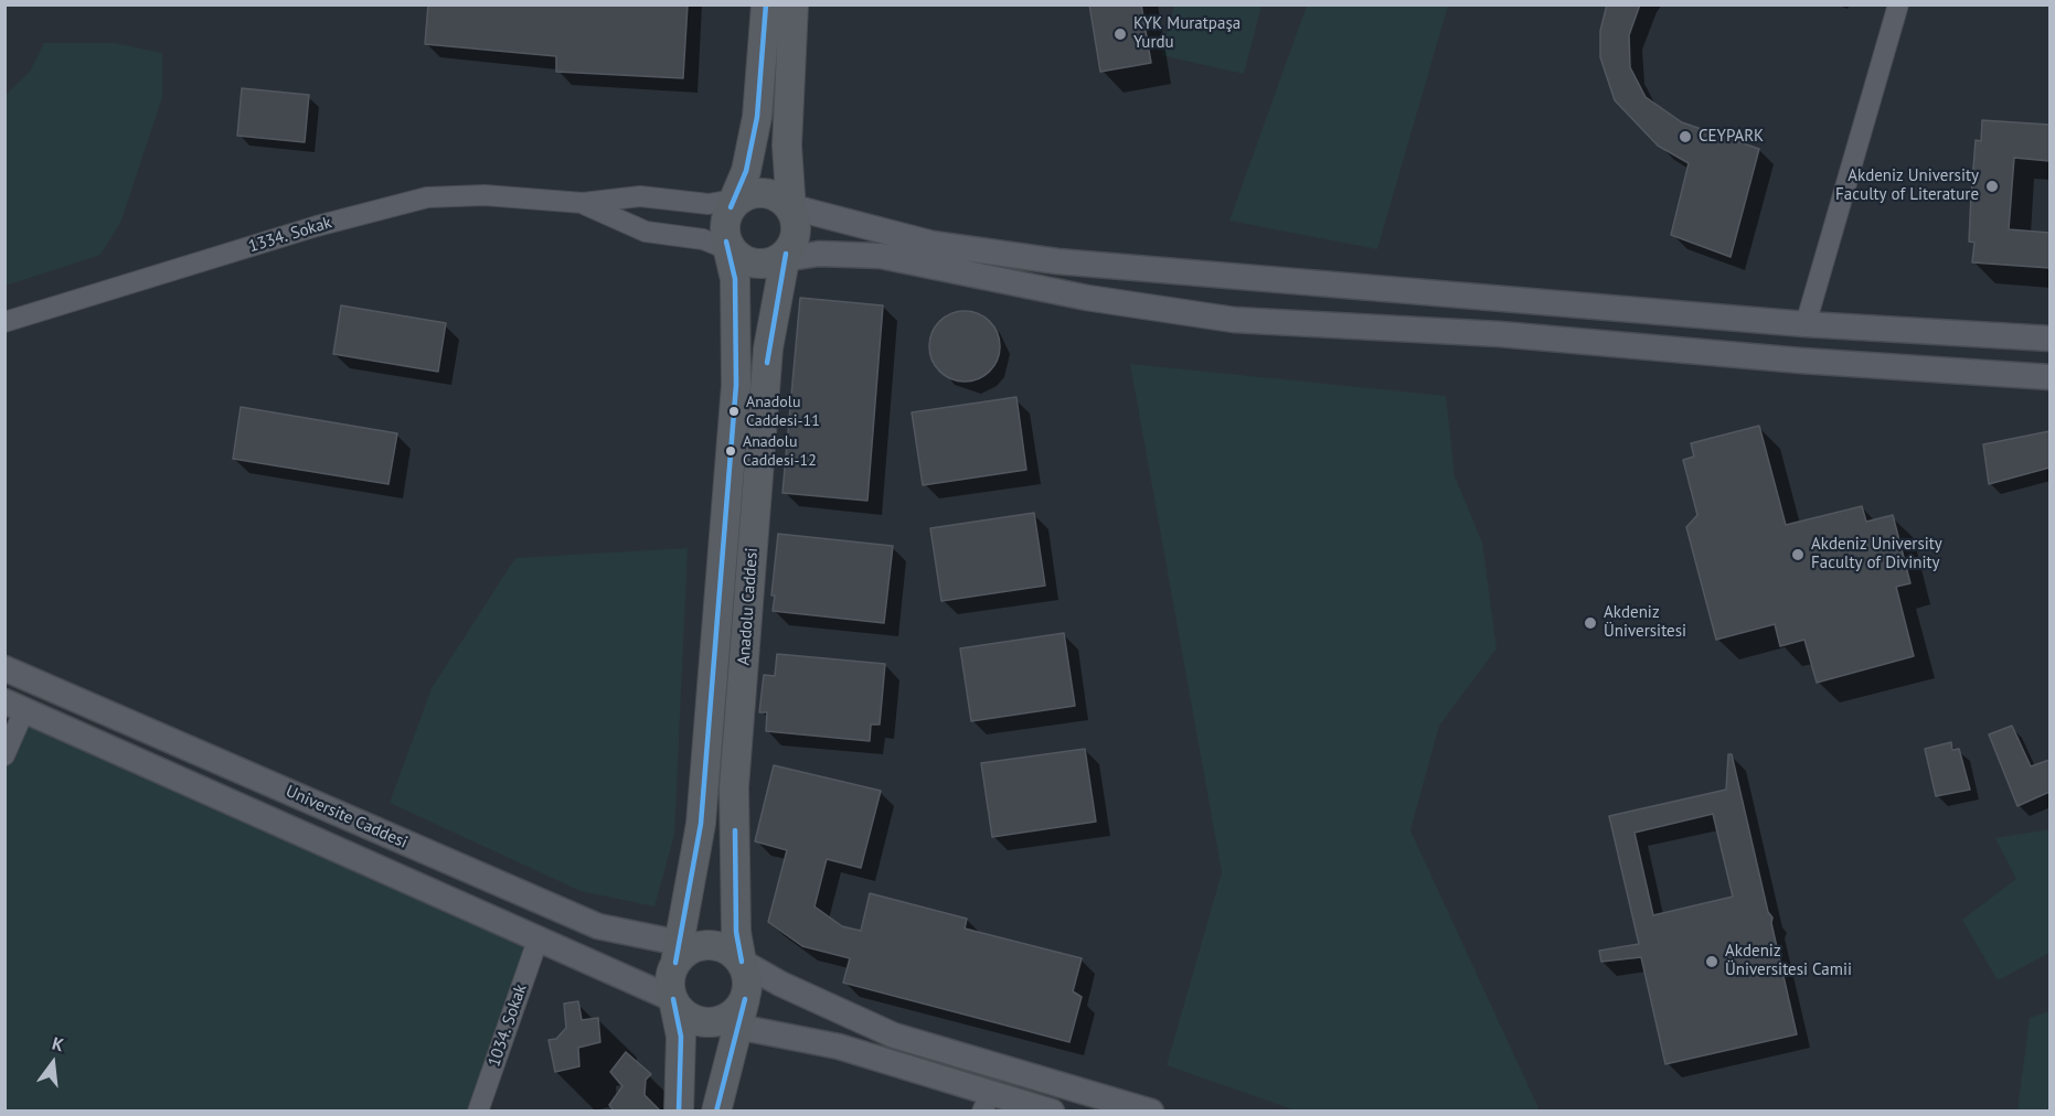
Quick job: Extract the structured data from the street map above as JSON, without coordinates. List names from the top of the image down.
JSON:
{
  "streets": {
    "main road": ["Anadolu Caddesi"],
    "street": ["1334. Sokak", "Universite Caddesi", "1034. Sokak"]
  },
  "crossings": [
    ["1334. Sokak", "Anadolu Caddesi"],
    ["Anadolu Caddesi", "Universite Caddesi"],
    ["Universite Caddesi", "1034. Sokak"]
  ],
  "places": [
    "KYK Muratpaşa Yurdu",
    "CEYPARK",
    "Akdeniz University Faculty of Literature",
    "Anadolu Caddesi-11",
    "Anadolu Caddesi-12",
    "Akdeniz University Faculty of Divinity",
    "Akdeniz Üniversitesi",
    "Akdeniz Üniversitesi Camii"
  ],
  "north": "top"
}
